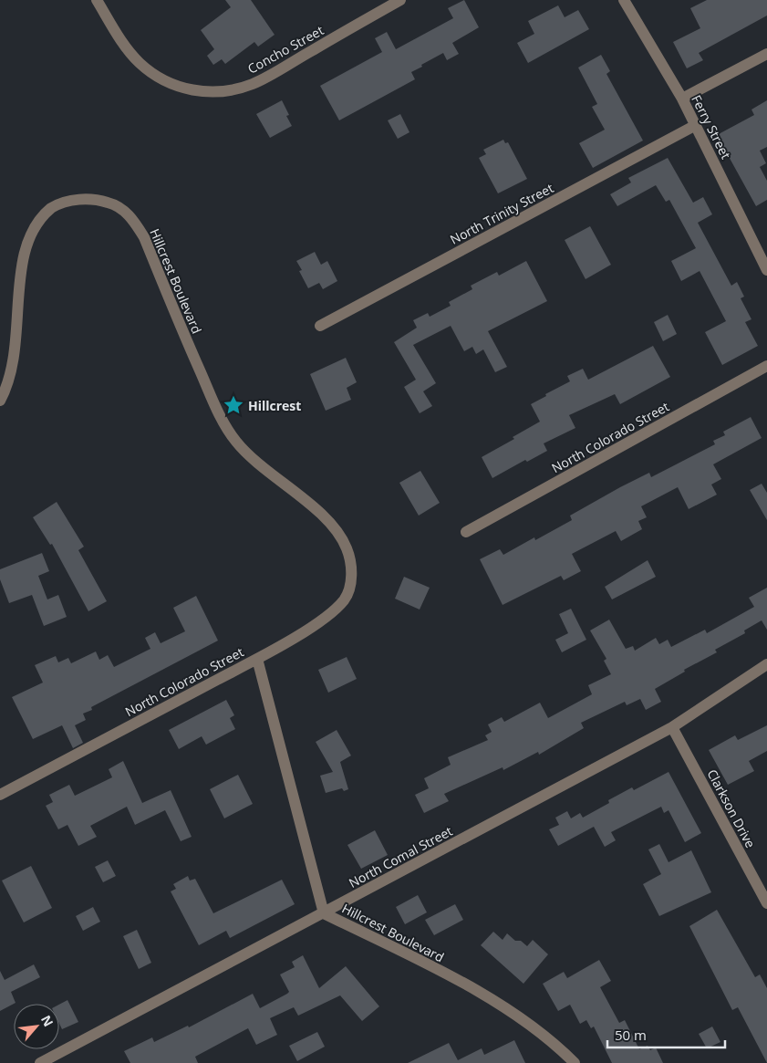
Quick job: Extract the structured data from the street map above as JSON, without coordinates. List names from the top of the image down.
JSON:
{
  "streets": {
    "street": [
      "Concho Street",
      "Ferry Street",
      "North Trinity Street",
      "Hillcrest Boulevard",
      "North Colorado Street",
      "Clarkson Drive",
      "North Comal Street"
    ]
  },
  "crossings": [
    ["Ferry Street", "North Trinity Street"],
    ["Hillcrest Boulevard", "North Colorado Street"],
    ["Hillcrest Boulevard", "North Comal Street"],
    ["Clarkson Drive", "North Comal Street"]
  ],
  "places": {
    "place": ["Hillcrest"]
  },
  "scale_bar": "50 m",
  "north": "top right"
}
